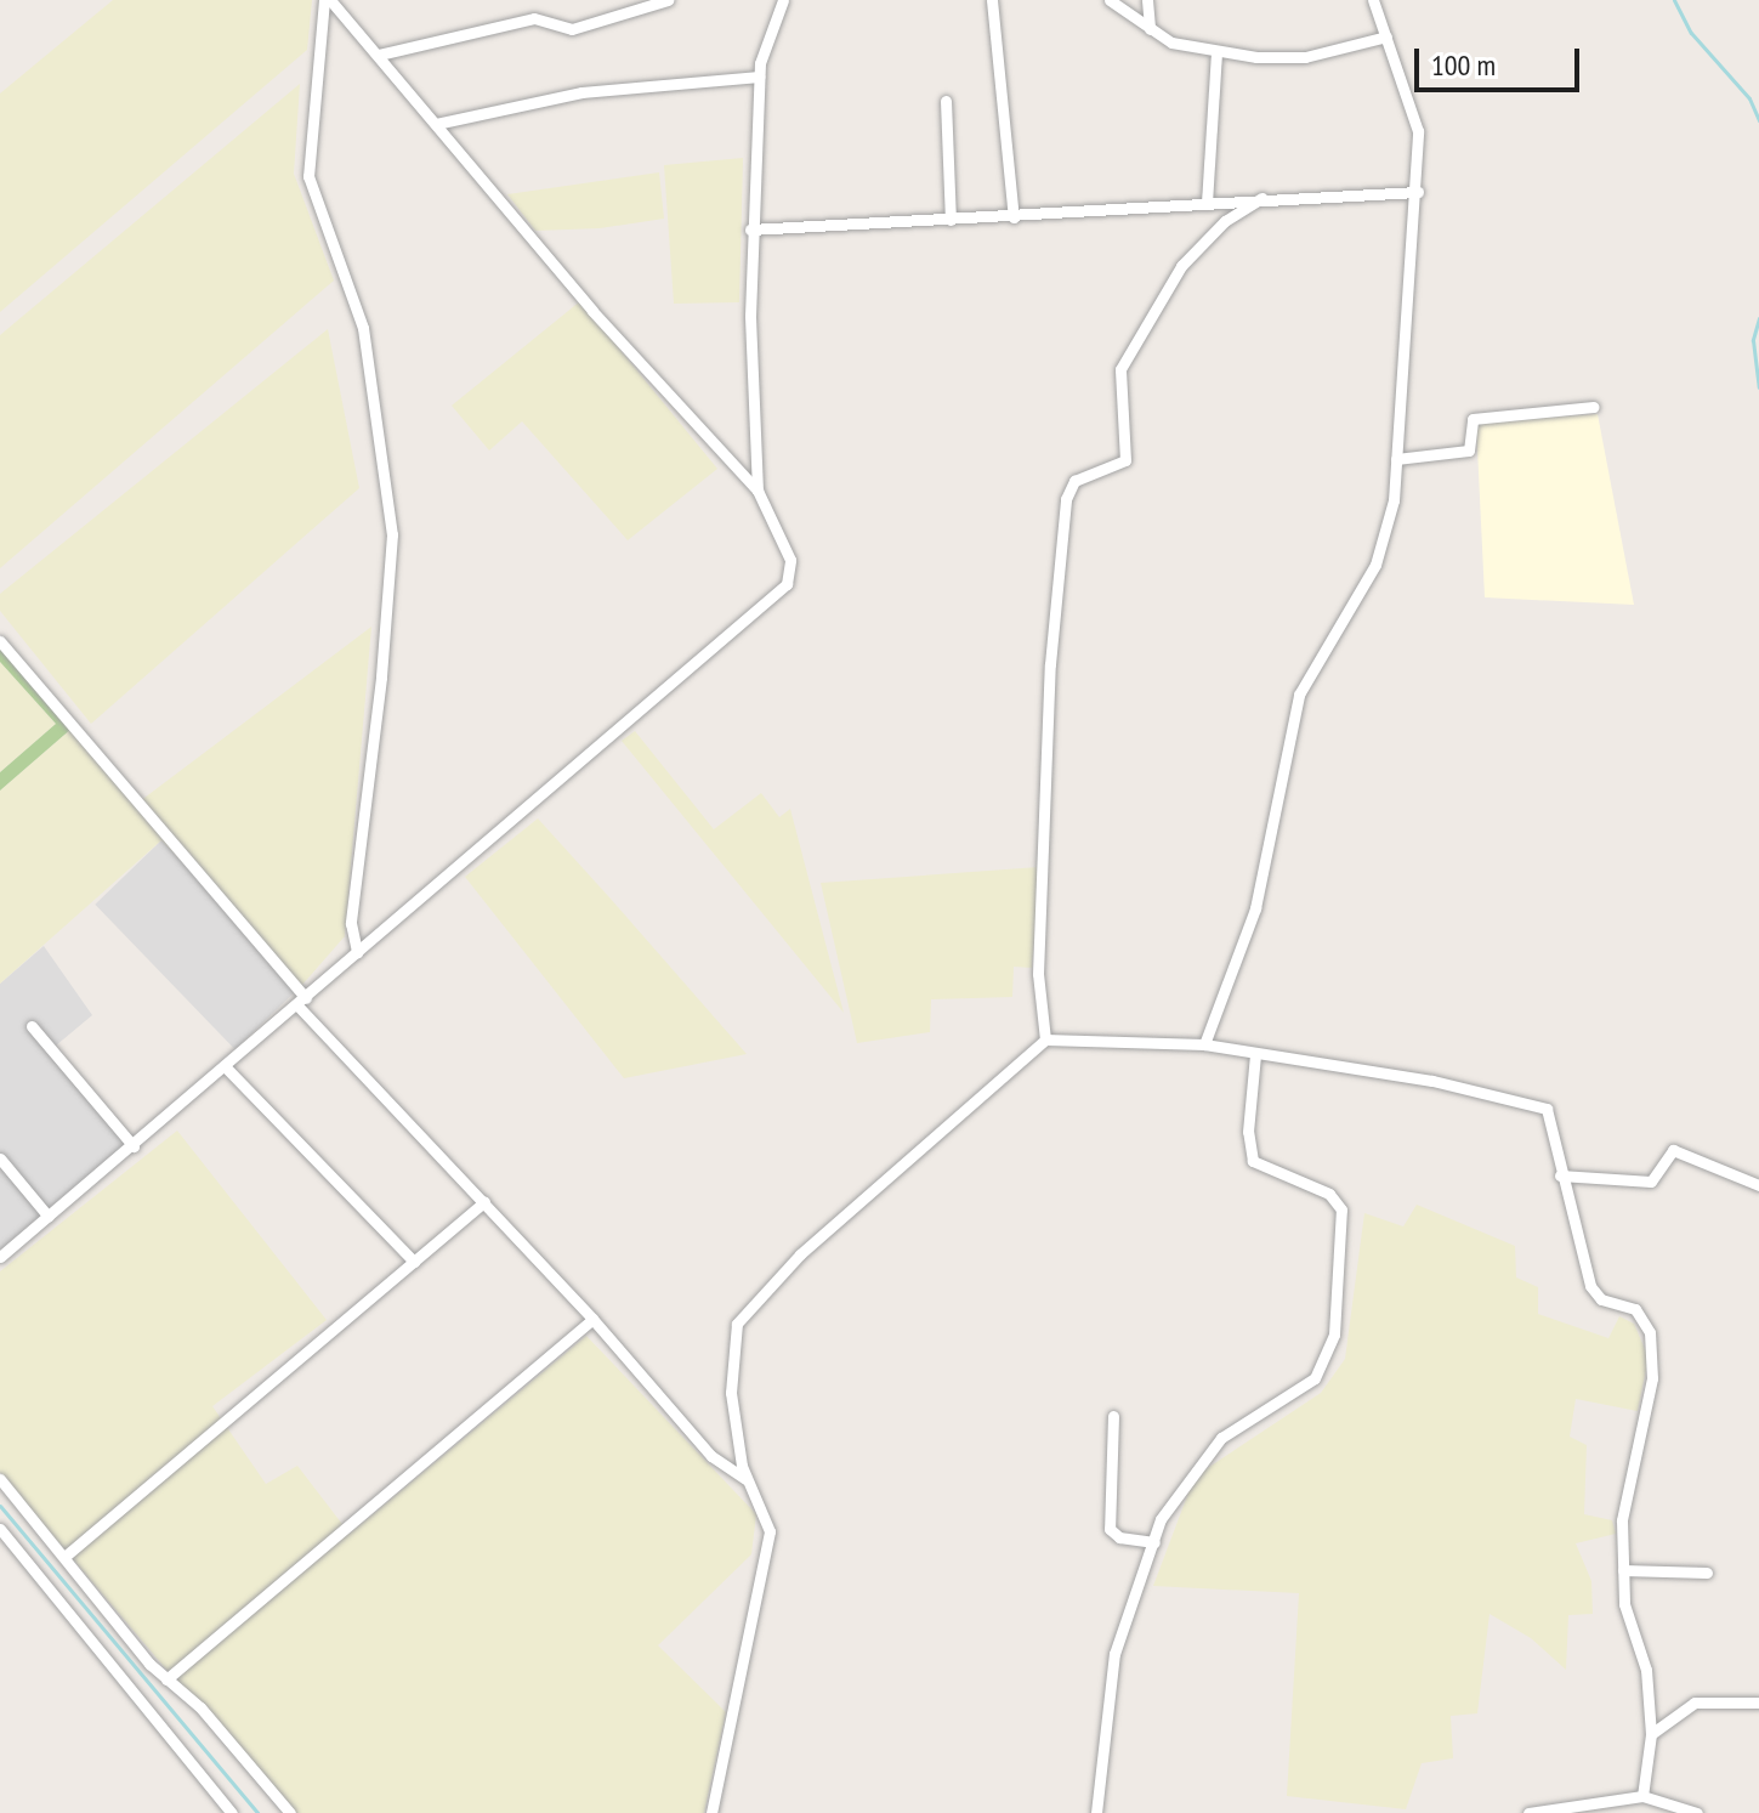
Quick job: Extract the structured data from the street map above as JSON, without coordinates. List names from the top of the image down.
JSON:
{
  "scale_bar": "100 m"
}
